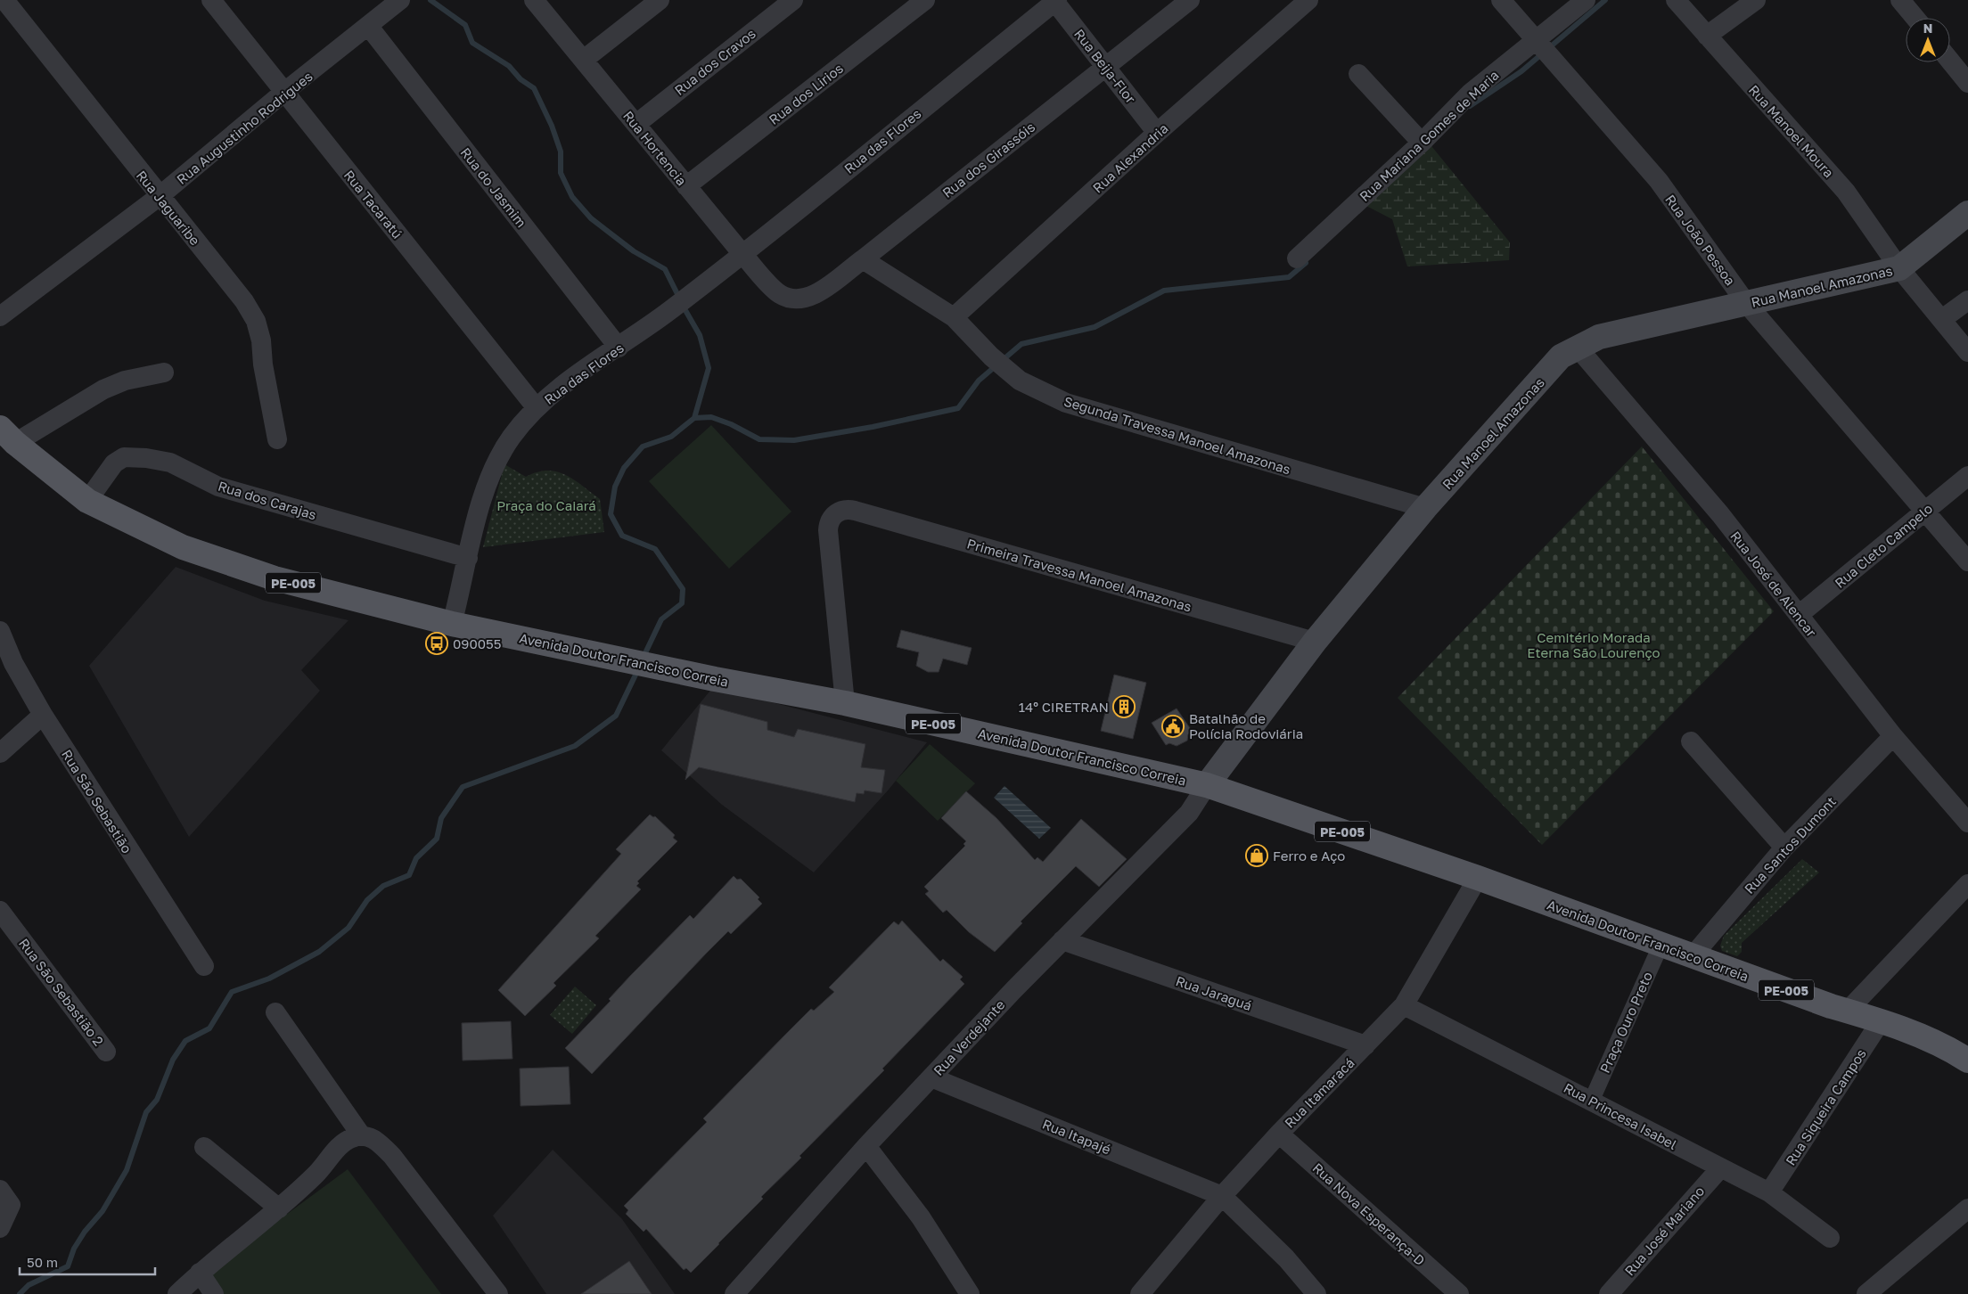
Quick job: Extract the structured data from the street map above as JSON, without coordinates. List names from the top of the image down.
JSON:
{
  "streets": {
    "main road": ["Rua Manoel Amazonas", "PE-005", "Avenida Doutor Francisco Correia"],
    "street": [
      "Rua dos Cravos",
      "Rua Beija-Flor",
      "Rua dos Lirios",
      "Rua Augustinho Rodrigues",
      "Rua Manoel Moura",
      "Rua Mariana Gomes de Maria",
      "Rua das Flores",
      "Rua Hortencia",
      "Rua Alexandria",
      "Rua dos Girassóis",
      "Rua do Jasmim",
      "Rua Tacaratú",
      "Rua Jaguaribe",
      "Rua João Pessoa",
      "Segunda Travessa Manoel Amazonas",
      "Rua dos Carajas",
      "Rua Cleto Campelo",
      "Primeira Travessa Manoel Amazonas",
      "Rua José de Alencar",
      "Rua São Sebastião",
      "Rua Santos Dumont",
      "Rua São Sebastião 2",
      "Rua Jaraguá",
      "Praça Ouro Preto",
      "Rua Verdejante",
      "Rua Itamaracá",
      "Rua Siqueira Campos",
      "Rua Princesa Isabel",
      "Rua Itapajé",
      "Rua Nova Esperança-D",
      "Rua José Mariano"
    ]
  },
  "crossings": [
    ["Rua dos Cravos", "Rua Hortencia"],
    ["Rua Beija-Flor", "Rua das Flores"],
    ["Rua Beija-Flor", "Rua Alexandria"],
    ["Rua Beija-Flor", "Rua dos Girassóis"],
    ["Rua dos Lirios", "Rua Hortencia"],
    ["Rua Augustinho Rodrigues", "Rua do Jasmim"],
    ["Rua Augustinho Rodrigues", "Rua Tacaratú"],
    ["Rua Augustinho Rodrigues", "Rua Jaguaribe"],
    ["Rua Manoel Moura", "Rua Manoel Amazonas"],
    ["Rua Mariana Gomes de Maria", "Rua João Pessoa"],
    ["Rua das Flores", "Rua Hortencia"],
    ["Rua das Flores", "Rua do Jasmim"],
    ["Rua das Flores", "Rua Tacaratú"],
    ["Rua das Flores", "Rua dos Carajas"],
    ["Rua das Flores", "Avenida Doutor Francisco Correia"],
    ["Rua Hortencia", "Rua dos Girassóis"],
    ["Rua Alexandria", "Segunda Travessa Manoel Amazonas"],
    ["Rua João Pessoa", "Rua Manoel Amazonas"],
    ["Rua João Pessoa", "Rua Cleto Campelo"],
    ["Rua Manoel Amazonas", "Segunda Travessa Manoel Amazonas"],
    ["Rua Manoel Amazonas", "Primeira Travessa Manoel Amazonas"],
    ["Rua Manoel Amazonas", "PE-005"],
    ["Rua Manoel Amazonas", "Rua José de Alencar"],
    ["Rua Manoel Amazonas", "Avenida Doutor Francisco Correia"],
    ["Rua Manoel Amazonas", "Rua Verdejante"],
    ["Rua dos Carajas", "Avenida Doutor Francisco Correia"],
    ["Rua Cleto Campelo", "Rua José de Alencar"],
    ["Primeira Travessa Manoel Amazonas", "Avenida Doutor Francisco Correia"],
    ["PE-005", "Avenida Doutor Francisco Correia"],
    ["PE-005", "Rua Verdejante"],
    ["PE-005", "Rua Itamaracá"],
    ["Rua José de Alencar", "Rua Santos Dumont"],
    ["Avenida Doutor Francisco Correia", "Rua Santos Dumont"],
    ["Avenida Doutor Francisco Correia", "Praça Ouro Preto"],
    ["Avenida Doutor Francisco Correia", "Rua Verdejante"],
    ["Avenida Doutor Francisco Correia", "Rua Itamaracá"],
    ["Avenida Doutor Francisco Correia", "Rua Siqueira Campos"],
    ["Rua Jaraguá", "Rua Verdejante"],
    ["Rua Jaraguá", "Rua Itamaracá"],
    ["Praça Ouro Preto", "Rua Princesa Isabel"],
    ["Rua Verdejante", "Rua Itapajé"],
    ["Rua Itamaracá", "Rua Princesa Isabel"],
    ["Rua Itamaracá", "Rua Itapajé"],
    ["Rua Itamaracá", "Rua Nova Esperança-D"],
    ["Rua Siqueira Campos", "Rua Princesa Isabel"],
    ["Rua Princesa Isabel", "Rua José Mariano"]
  ],
  "parks": ["Praça do Caiará", "Cemitério Morada Eterna São Lourenço"],
  "places": {
    "bus stop": ["090055"],
    "building": ["14º CIRETRAN"],
    "public building": ["Batalhão de Polícia Rodoviária"],
    "shop": ["Ferro e Aço"]
  },
  "scale_bar": "50 m",
  "north": "top"
}
